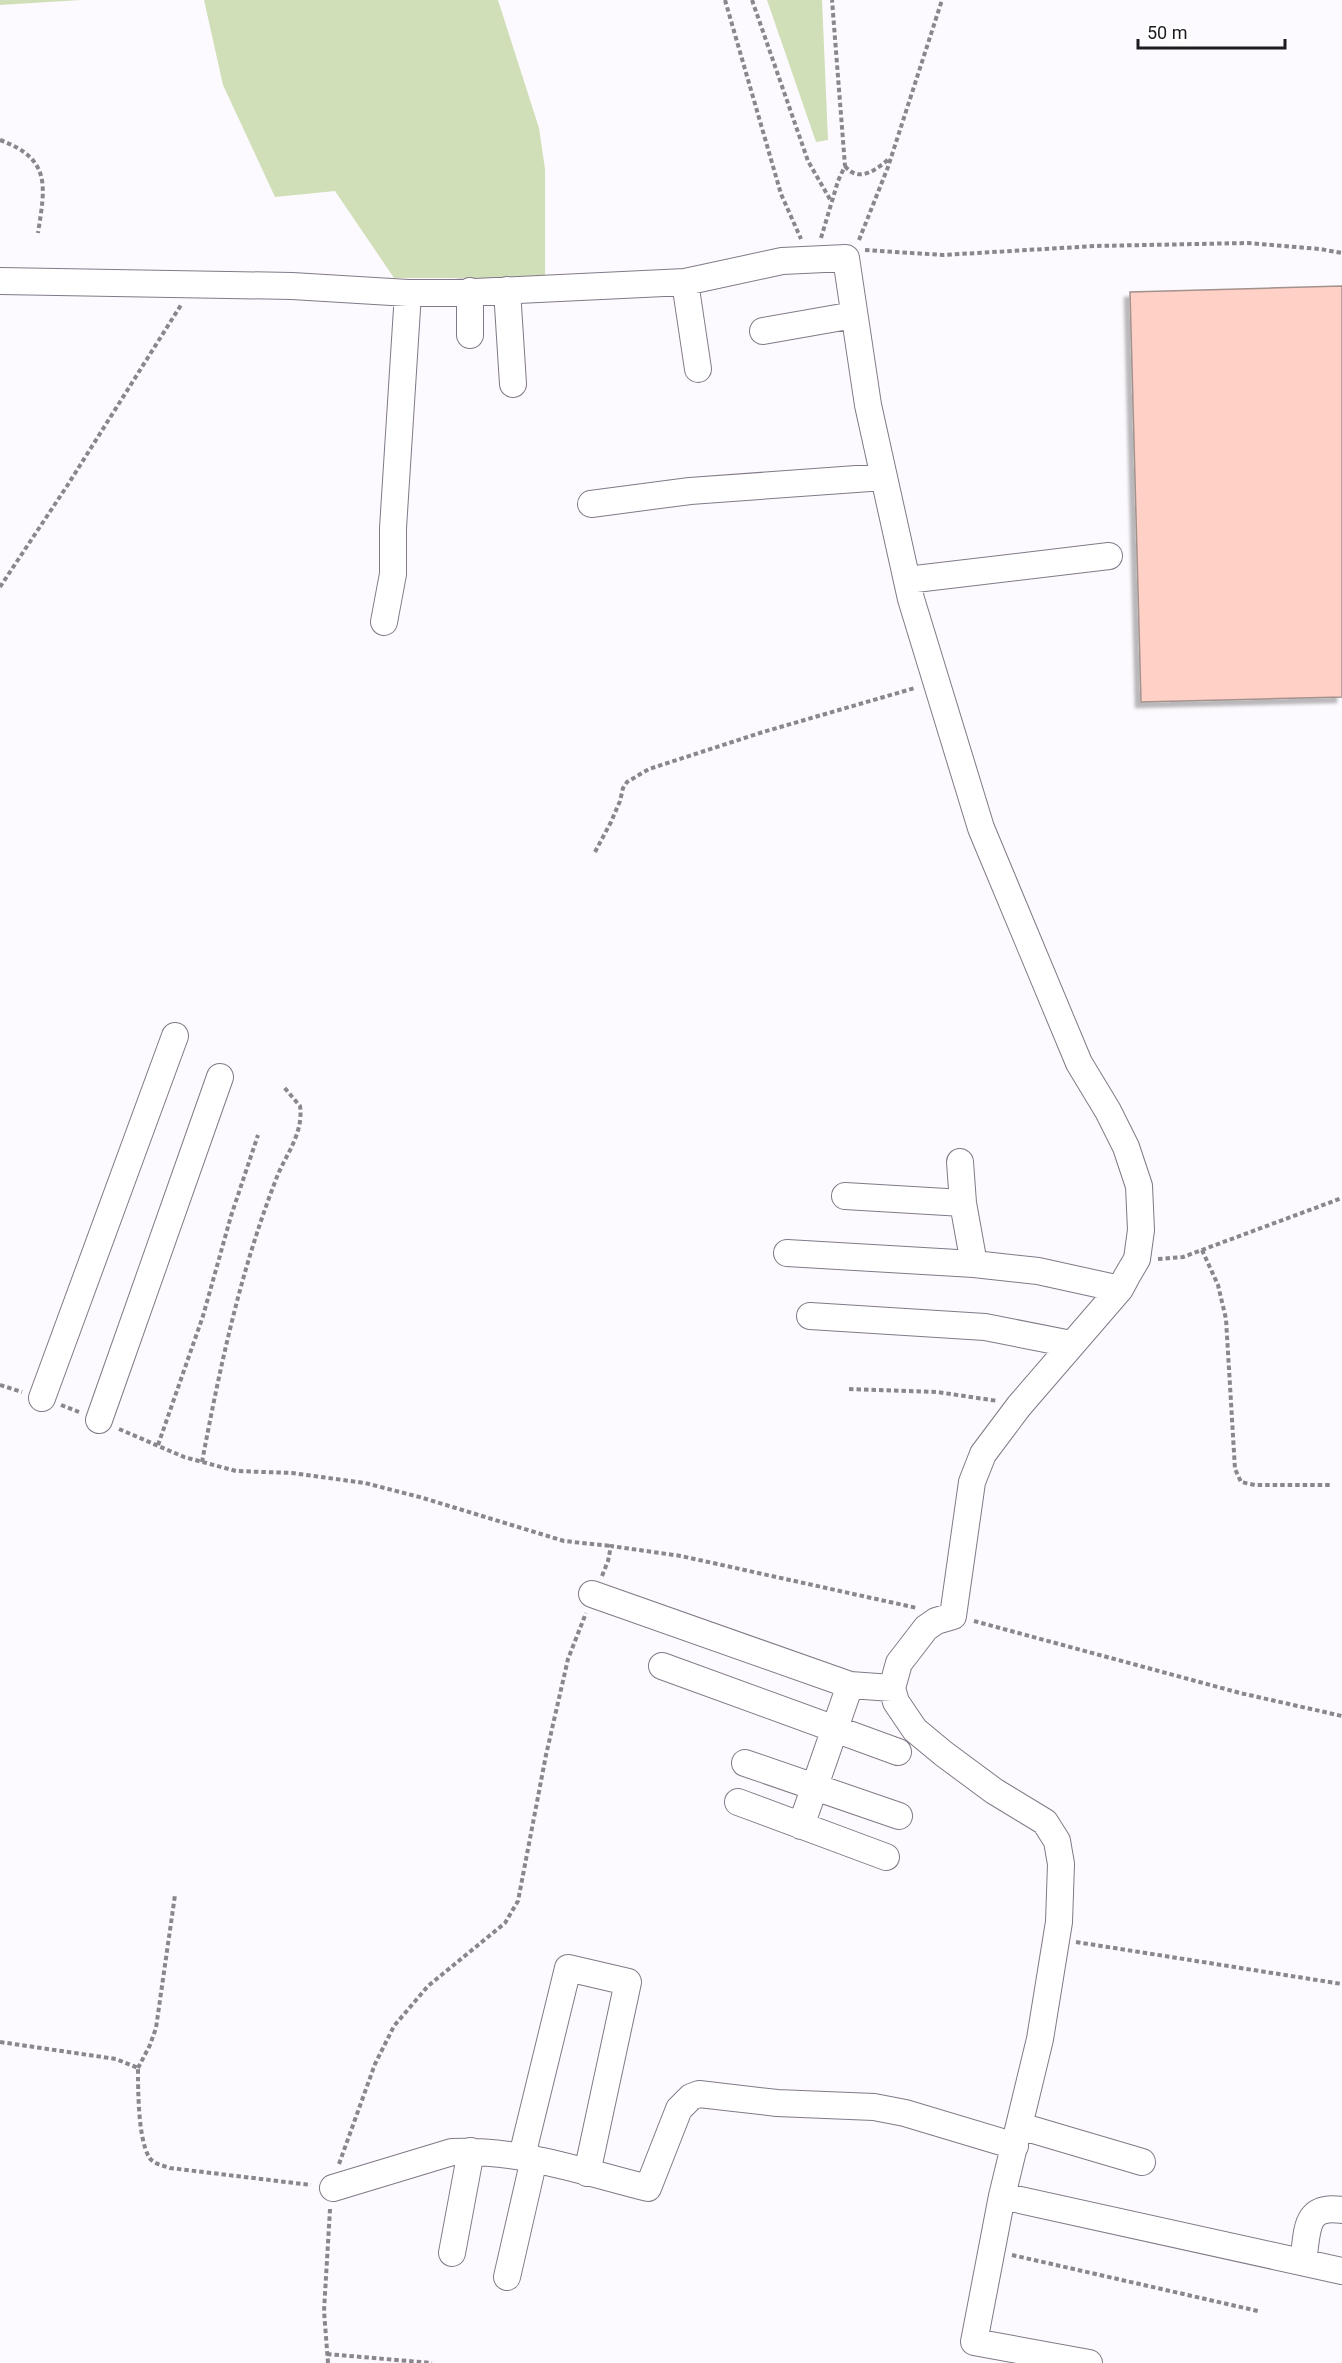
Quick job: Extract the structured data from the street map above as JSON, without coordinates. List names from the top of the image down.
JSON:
{
  "scale_bar": "50 m"
}
